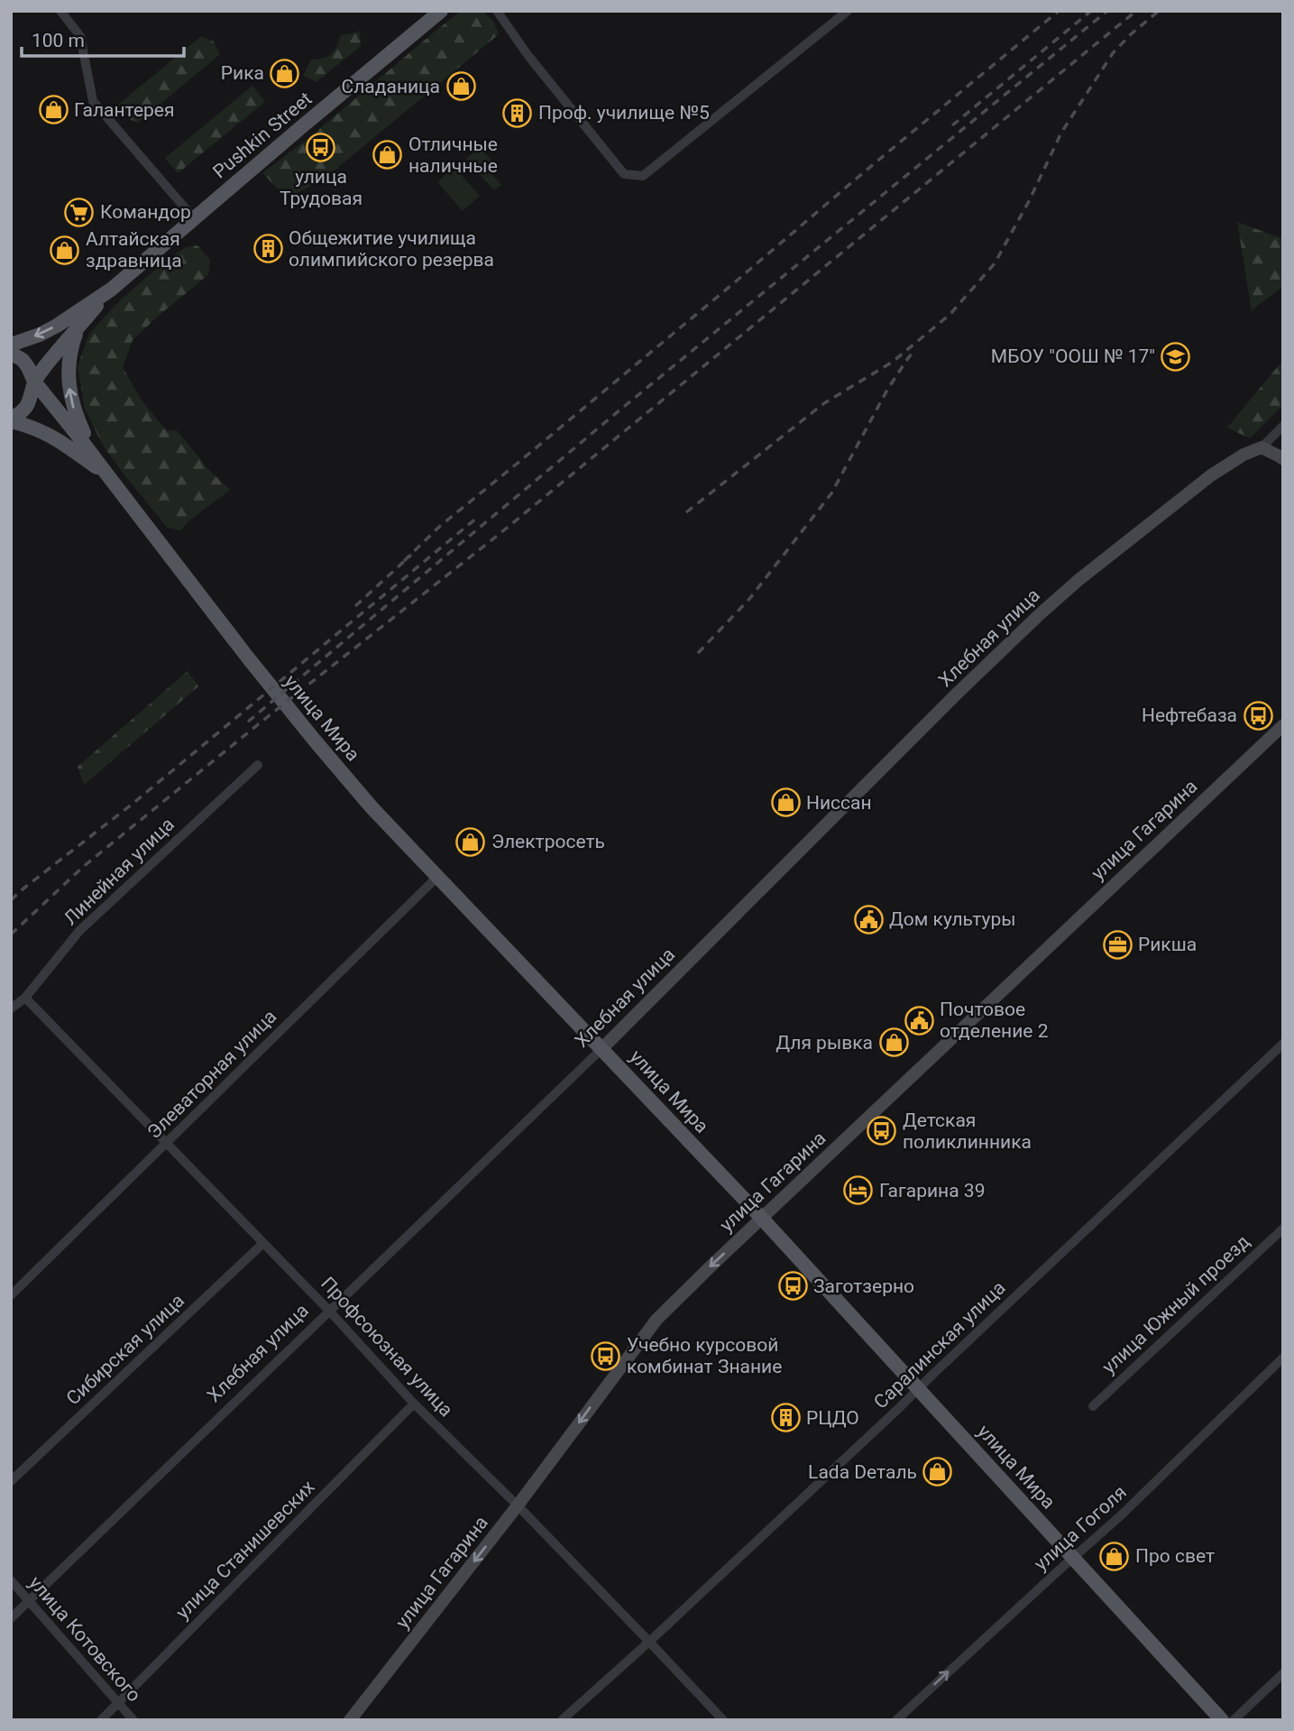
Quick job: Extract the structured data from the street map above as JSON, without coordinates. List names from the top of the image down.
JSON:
{
  "streets": {
    "main road": ["Pushkin Street", "улица Мира"],
    "street": [
      "Хлебная улица",
      "улица Гагарина",
      "Линейная улица",
      "Элеваторная улица",
      "улица Южный проезд",
      "Саралинская улица",
      "Профсоюзная улица",
      "Сибирская улица",
      "улица Гоголя",
      "улица Станишевских",
      "улица Котовского"
    ]
  },
  "crossings": [
    ["Хлебная улица", "улица Мира"],
    ["Хлебная улица", "Профсоюзная улица"],
    ["Хлебная улица", "улица Котовского"],
    ["улица Мира", "улица Гагарина"],
    ["улица Мира", "Элеваторная улица"],
    ["улица Мира", "Саралинская улица"],
    ["улица Мира", "улица Гоголя"],
    ["улица Гагарина", "Профсоюзная улица"],
    ["Линейная улица", "Профсоюзная улица"],
    ["Элеваторная улица", "Профсоюзная улица"],
    ["Саралинская улица", "Профсоюзная улица"],
    ["Профсоюзная улица", "Сибирская улица"],
    ["Профсоюзная улица", "улица Станишевских"],
    ["улица Станишевских", "улица Котовского"]
  ],
  "one_way": ["улица Гагарина", "улица Гоголя"],
  "places": {
    "shop": [
      "Рика",
      "Сладаница",
      "Галантерея",
      "Отличные наличные",
      "Алтайская здравница",
      "Ниссан",
      "Электросеть",
      "Для рывка",
      "Lada Dеталь",
      "Про свет"
    ],
    "building": ["Проф. училище №5", "Общежитие училища олимпийского резерва", "РЦДО"],
    "bus stop": [
      "улица Трудовая",
      "Нефтебаза",
      "Детская поликлинника",
      "Заготзерно",
      "Учебно курсовой комбинат Знание"
    ],
    "supermarket": ["Командор"],
    "school or university": ["МБОУ \"ООШ № 17\""],
    "public building": ["Дом культуры", "Почтовое отделение 2"],
    "office": ["Рикша"],
    "hotel": ["Гагарина 39"]
  },
  "scale_bar": "100 m"
}
